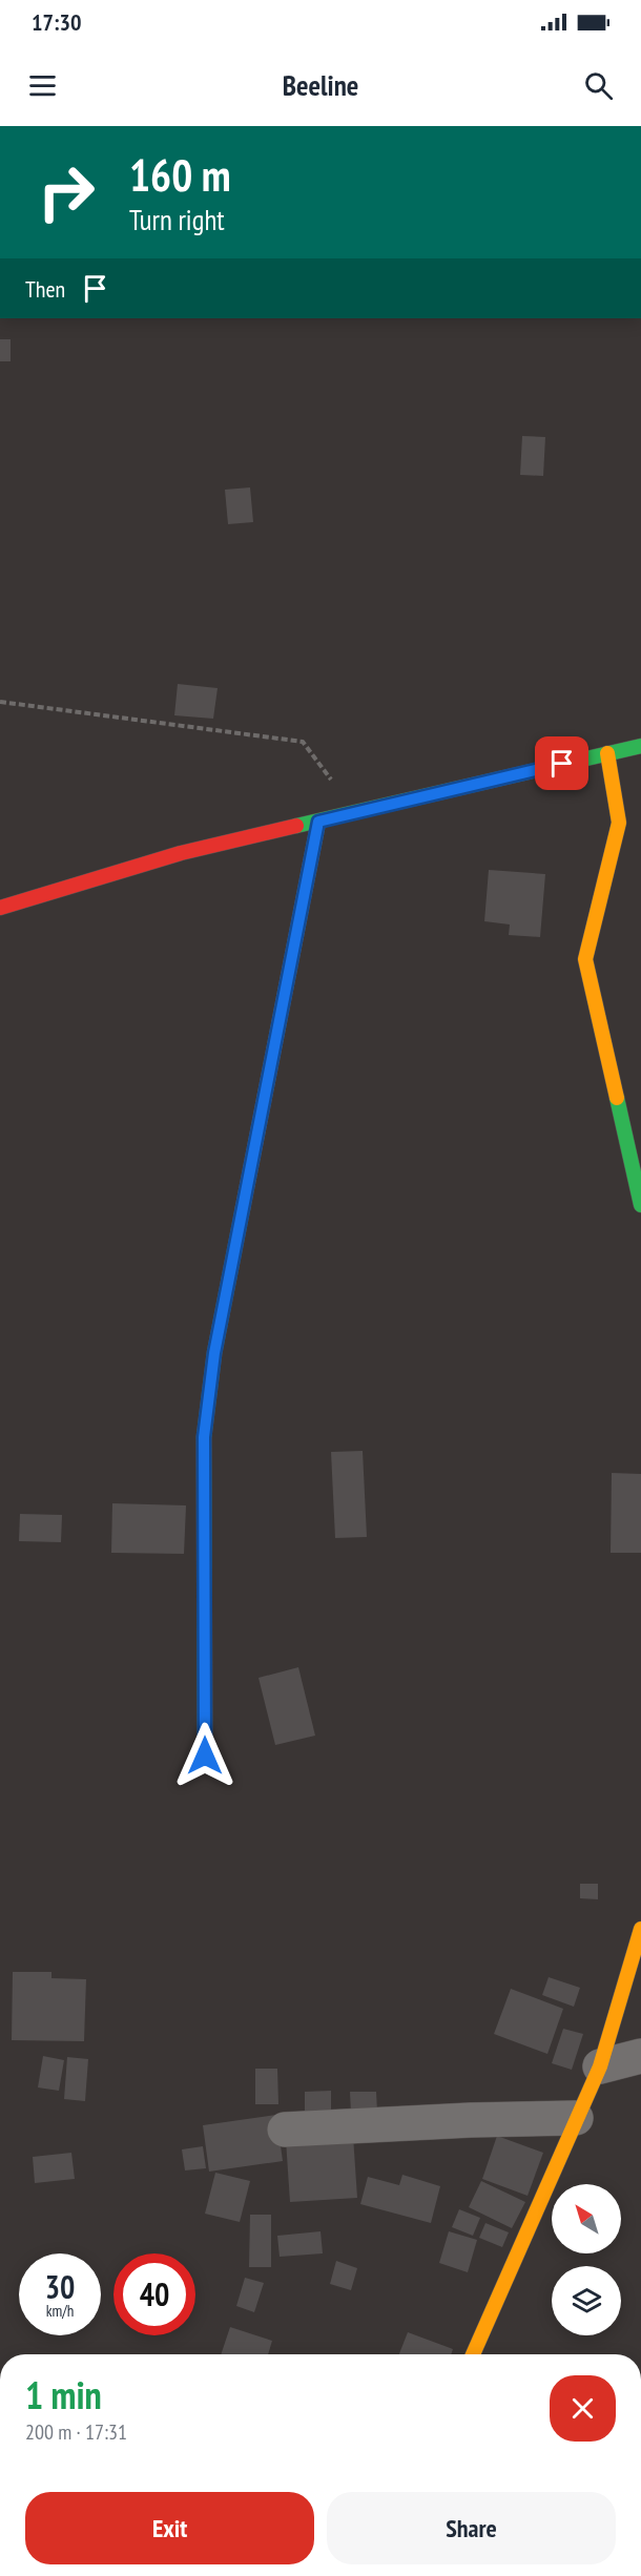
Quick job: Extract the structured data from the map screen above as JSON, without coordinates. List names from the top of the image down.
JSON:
{
  "north": "top left",
  "page": {
    "status": "17:30",
    "header": "Beeline",
    "turn": ["160 m", "Turn right"],
    "then": "Then",
    "speed": "30 km/h",
    "limit": "40",
    "heading": ["1 min", "200 m · 17:31"],
    "buttons": ["Exit", "Share"]
  }
}
